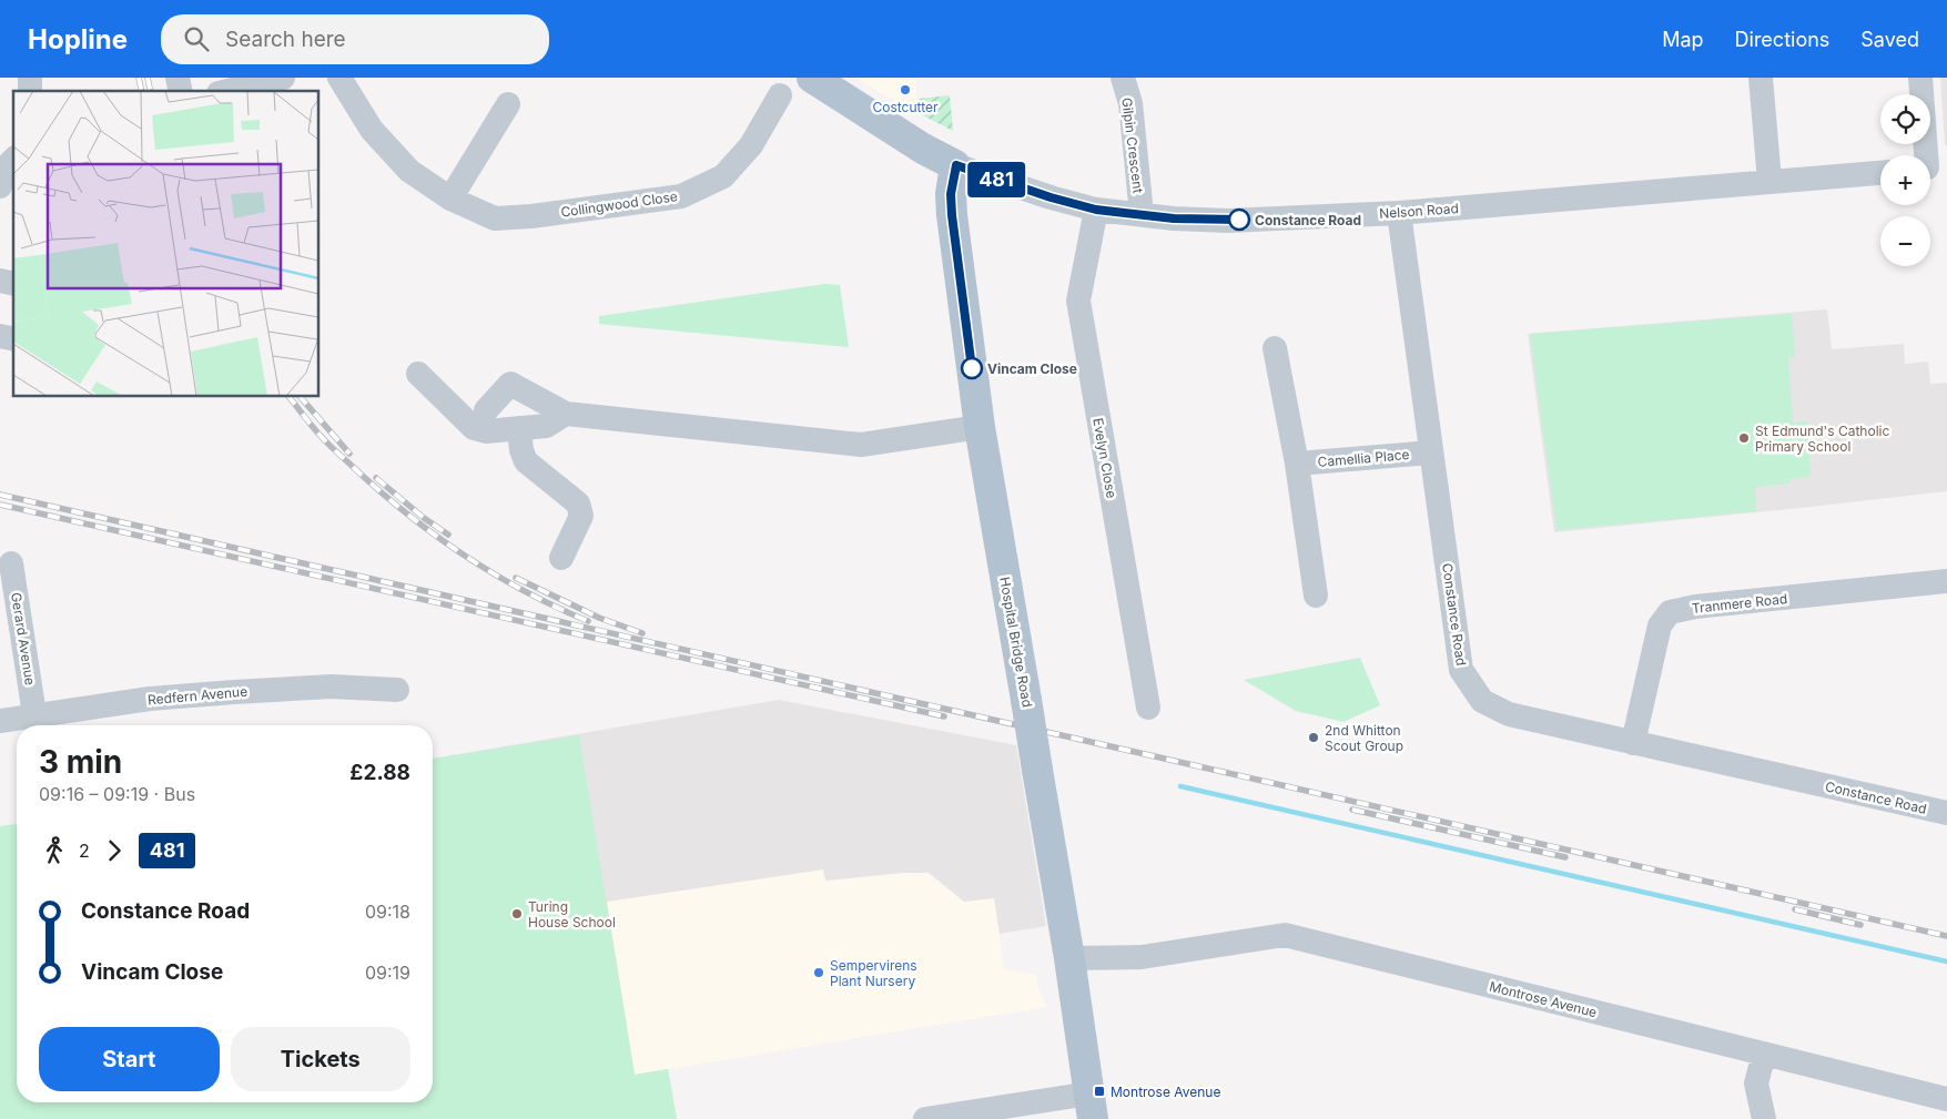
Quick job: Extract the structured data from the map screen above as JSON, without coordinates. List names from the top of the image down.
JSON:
{
  "streets": {
    "main road": ["Nelson Road", "Hospital Bridge Road"],
    "street": [
      "Gilpin Crescent",
      "Collingwood Close",
      "Evelyn Close",
      "Camellia Place",
      "Tranmere Road",
      "Constance Road",
      "Gerard Avenue",
      "Redfern Avenue",
      "Montrose Avenue"
    ]
  },
  "crossings": [
    ["Gilpin Crescent", "Nelson Road"],
    ["Nelson Road", "Evelyn Close"],
    ["Nelson Road", "Constance Road"],
    ["Nelson Road", "Hospital Bridge Road"],
    ["Camellia Place", "Constance Road"],
    ["Tranmere Road", "Constance Road"],
    ["Gerard Avenue", "Redfern Avenue"],
    ["Hospital Bridge Road", "Montrose Avenue"]
  ],
  "places": {
    "other": [
      "Costcutter",
      "Constance Road",
      "Vincam Close",
      "St Edmund's Catholic Primary School",
      "2nd Whitton Scout Group",
      "Turing House School",
      "Sempervirens Plant Nursery"
    ],
    "transit": ["Montrose Avenue"]
  },
  "lines": ["bus line 481"],
  "page": {
    "header": "Hopline",
    "search": "Search here",
    "nav": ["Map", "Directions", "Saved"],
    "on_map": "481",
    "map_buttons": ["+", "−"],
    "heading": ["3 min", "09:16 – 09:19 · Bus", "£2.88"],
    "legs": ["2", "481"],
    "list": [
      {
        "name": "Constance Road",
        "value": "09:18"
      },
      {
        "name": "Vincam Close",
        "value": "09:19"
      }
    ],
    "buttons": ["Start", "Tickets"]
  }
}
